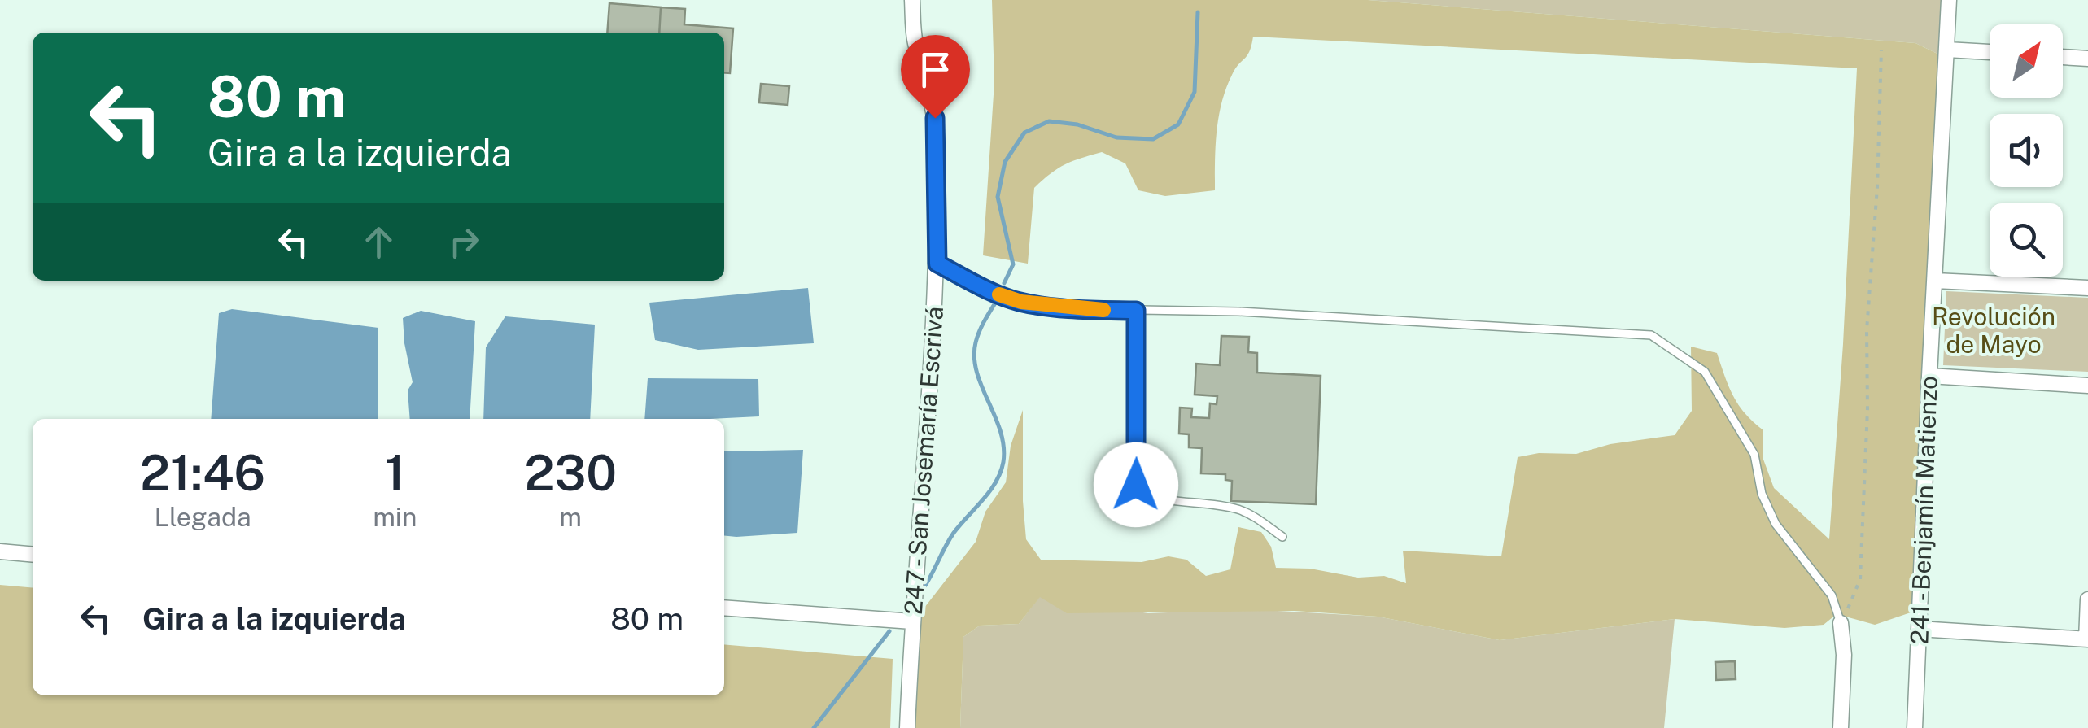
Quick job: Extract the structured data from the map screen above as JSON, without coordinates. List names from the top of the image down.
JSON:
{
  "streets": {
    "street": ["247 - San Josemaría Escrivá", "241 - Benjamín Matienzo"]
  },
  "parks": ["Revolución de Mayo"],
  "north": "top right",
  "page": {
    "turn": ["80 m", "Gira a la izquierda"],
    "eta": [
      "21:46",
      "Llegada",
      "1",
      "min",
      "230",
      "m"
    ],
    "list": [
      {
        "name": "Gira a la izquierda",
        "value": "80 m"
      }
    ]
  }
}
